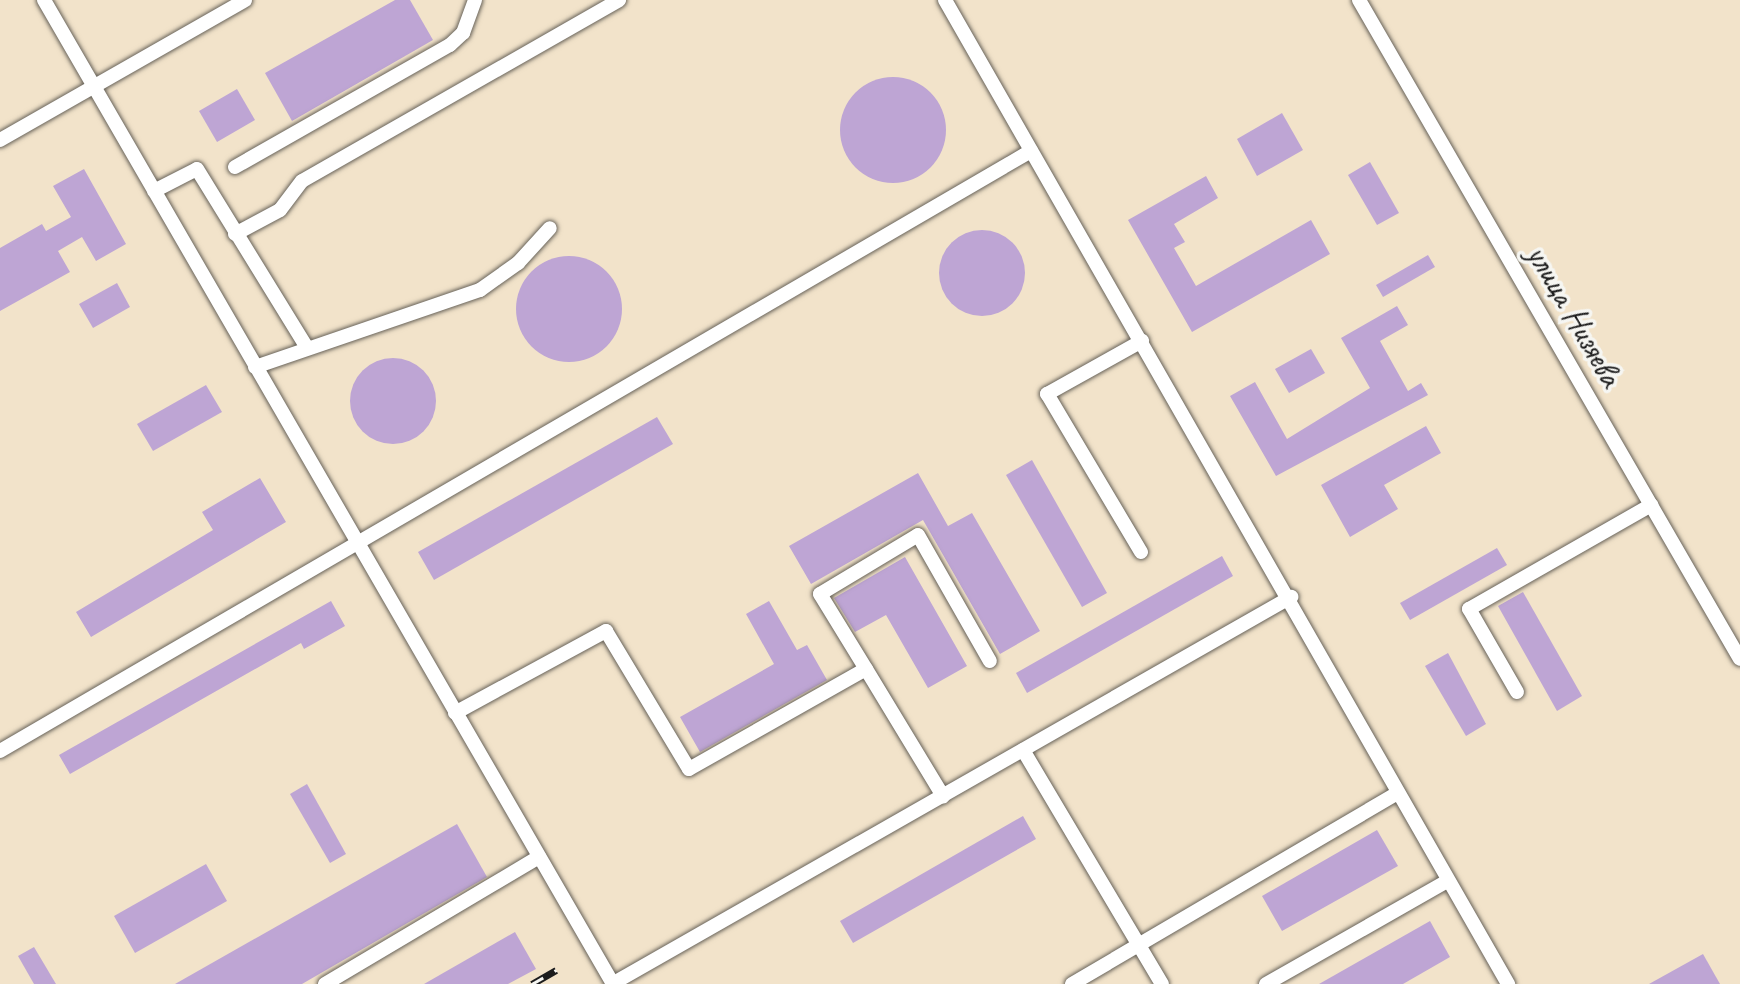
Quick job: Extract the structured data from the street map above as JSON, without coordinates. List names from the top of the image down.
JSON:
{
  "streets": {
    "street": ["улица Низяева"]
  }
}
